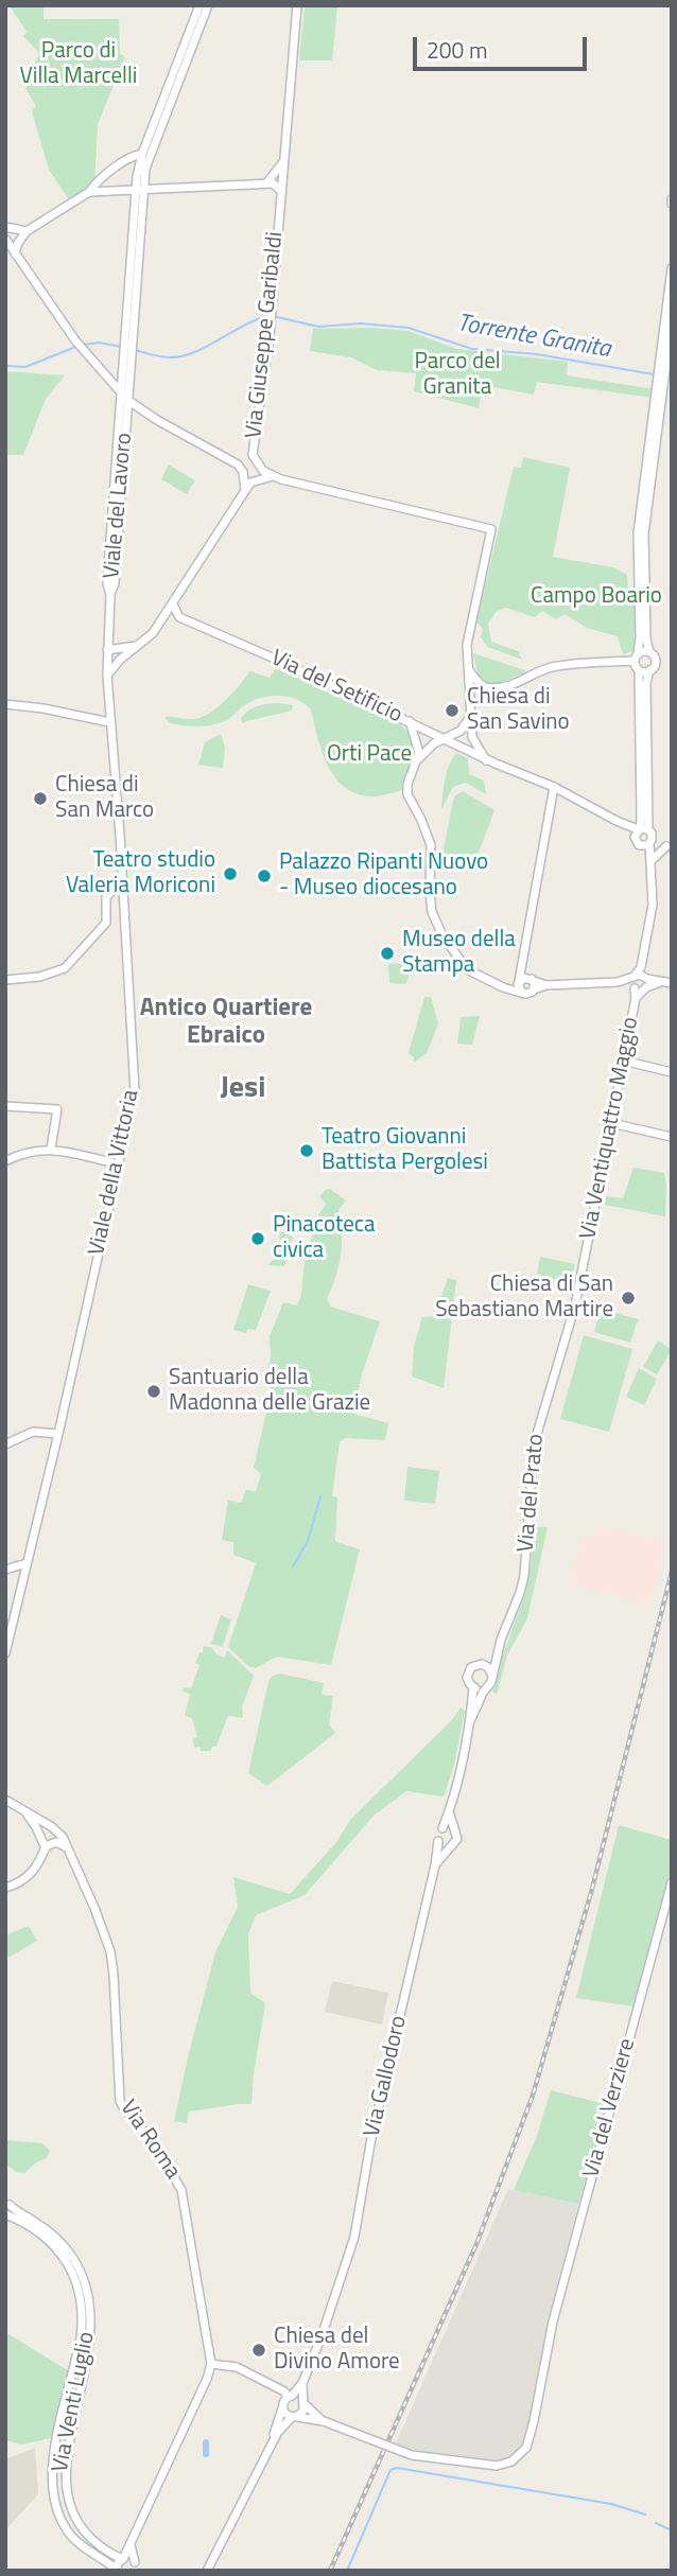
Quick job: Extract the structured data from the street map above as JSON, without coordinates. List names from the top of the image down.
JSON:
{
  "streets": {
    "main road": [
      "Via Giuseppe Garibaldi",
      "Viale del Lavoro",
      "Via del Setificio",
      "Via Ventiquattro Maggio",
      "Viale della Vittoria",
      "Via del Prato",
      "Via Gallodoro",
      "Via del Verziere",
      "Via Roma",
      "Via Venti Luglio"
    ]
  },
  "crossings": [
    ["Viale del Lavoro", "Viale della Vittoria"],
    ["Via Ventiquattro Maggio", "Via del Prato"],
    ["Via del Prato", "Via Gallodoro"]
  ],
  "districts": ["Antico Quartiere Ebraico", "Jesi"],
  "water": ["Torrente Granita"],
  "parks": [
    "Parco di Villa Marcelli",
    "Parco del Granita",
    "Campo Boario",
    "Orti Pace"
  ],
  "places": [
    "Chiesa di San Savino",
    "Chiesa di San Marco",
    "Teatro studio Valeria Moriconi",
    "Palazzo Ripanti Nuovo - Museo diocesano",
    "Museo della Stampa",
    "Teatro Giovanni Battista Pergolesi",
    "Pinacoteca civica",
    "Chiesa di San Sebastiano Martire",
    "Santuario della Madonna delle Grazie",
    "Chiesa del Divino Amore"
  ],
  "scale_bar": "200 m"
}
